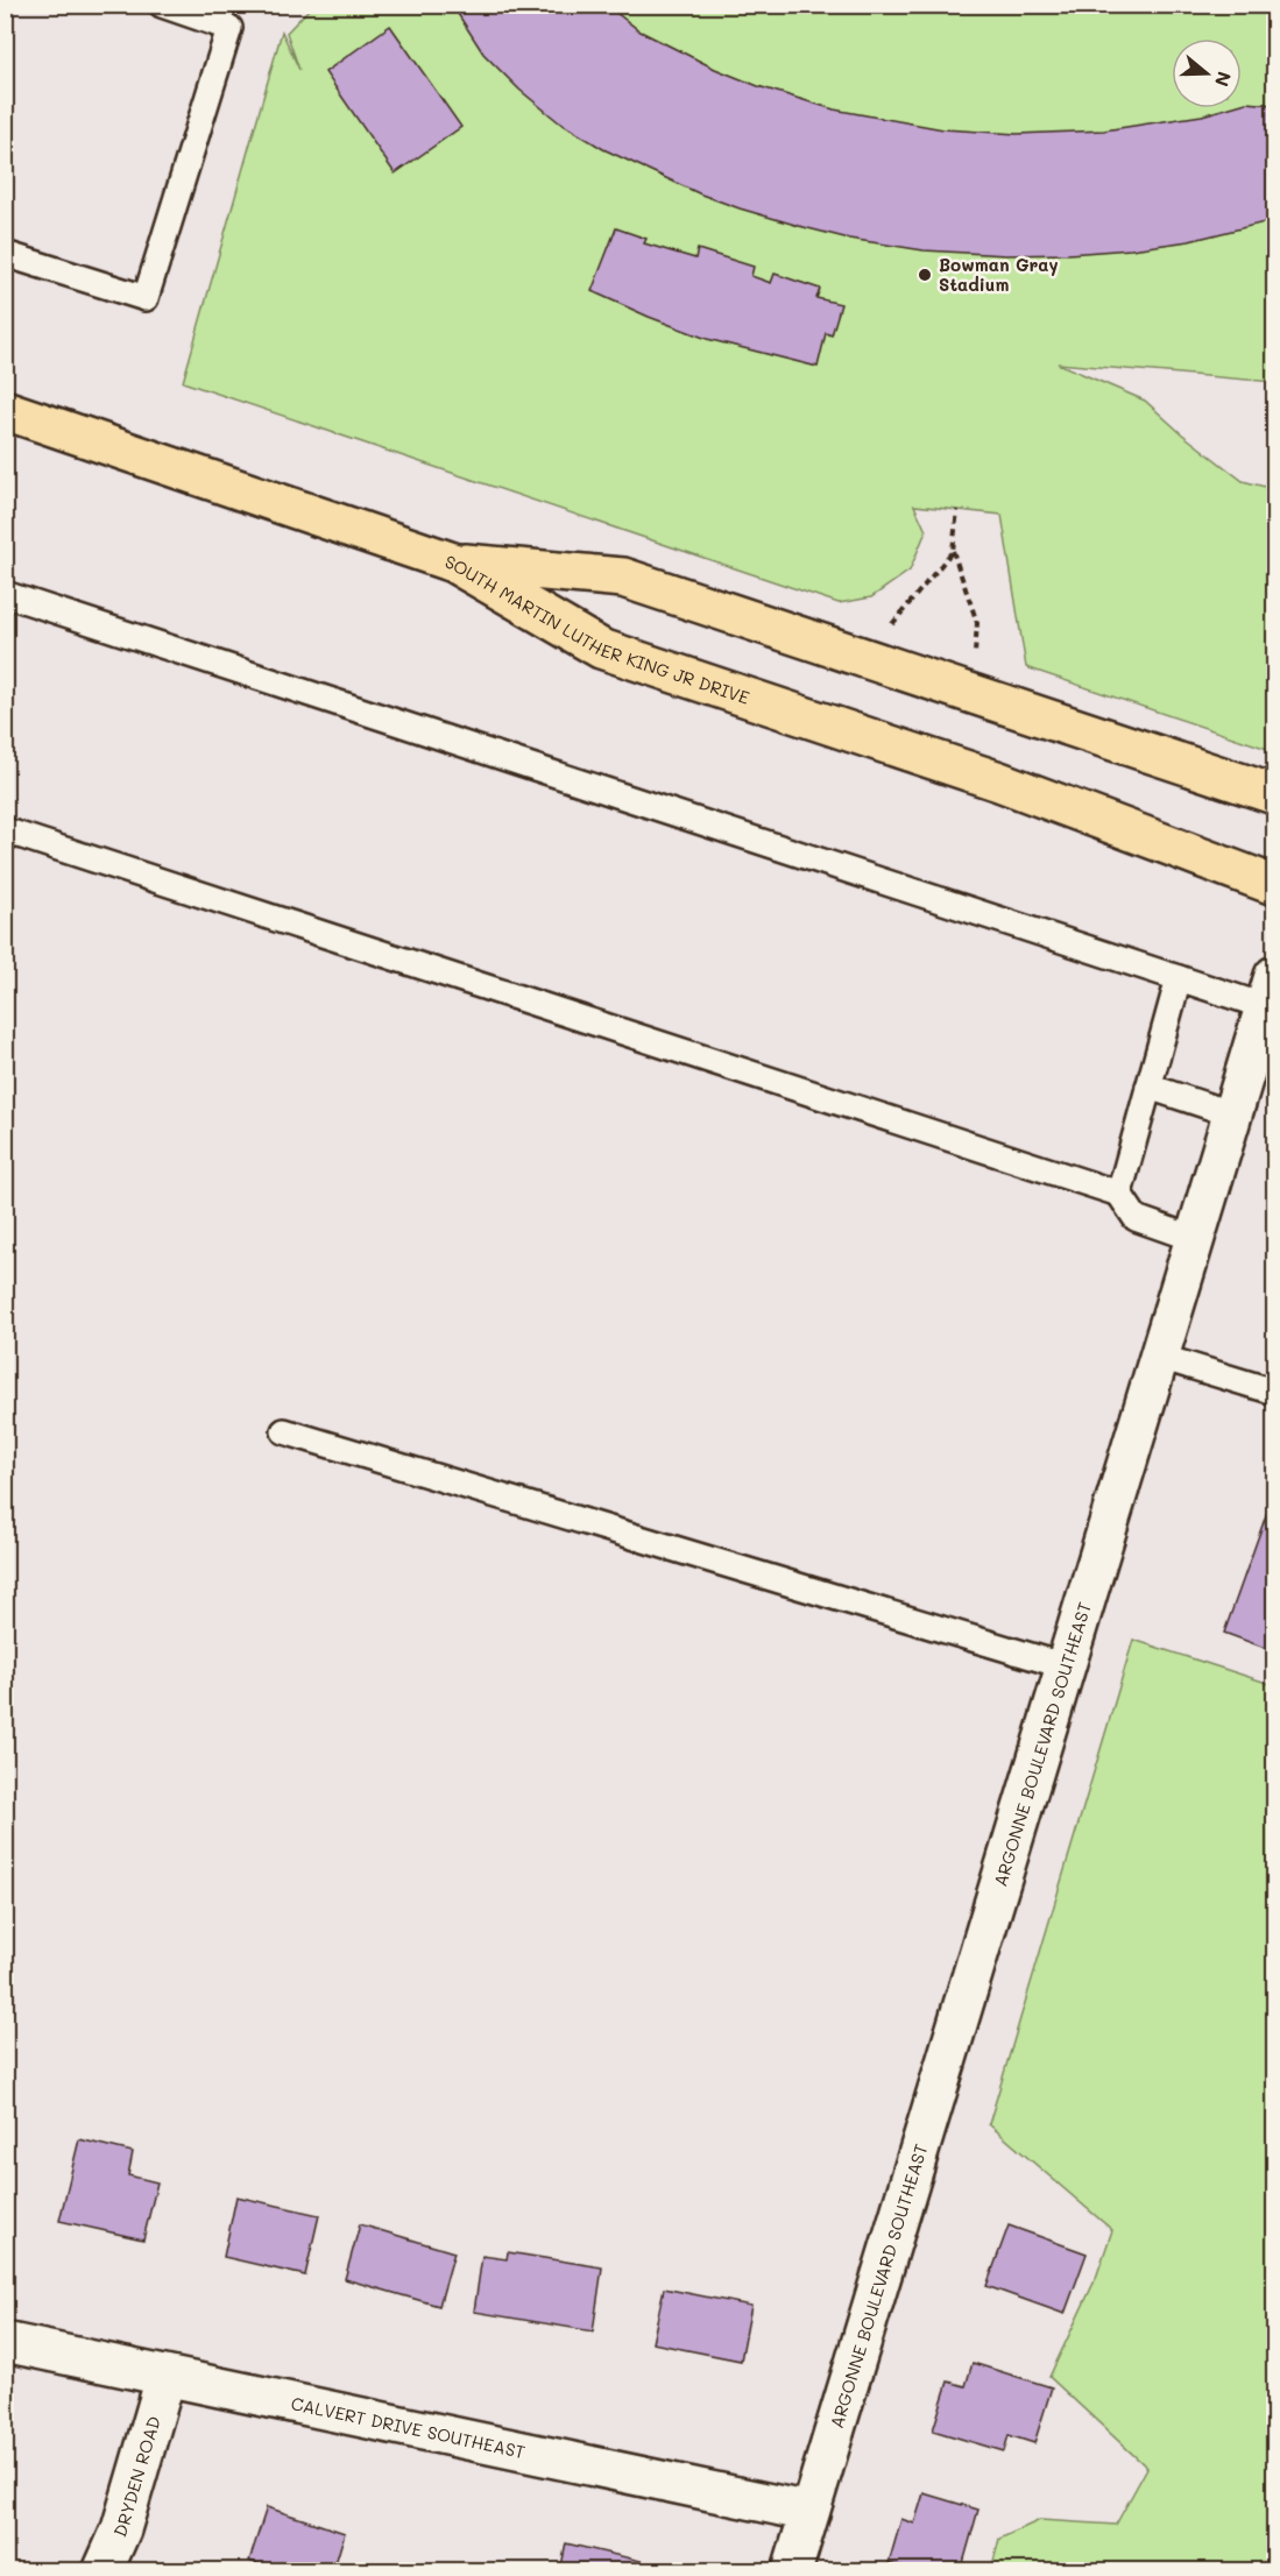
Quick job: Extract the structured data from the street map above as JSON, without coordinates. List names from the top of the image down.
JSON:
{
  "streets": {
    "main road": ["SOUTH MARTIN LUTHER KING JR DRIVE"],
    "street": ["ARGONNE BOULEVARD SOUTHEAST", "CALVERT DRIVE SOUTHEAST", "DRYDEN ROAD"]
  },
  "crossings": [
    ["ARGONNE BOULEVARD SOUTHEAST", "CALVERT DRIVE SOUTHEAST"],
    ["CALVERT DRIVE SOUTHEAST", "DRYDEN ROAD"]
  ],
  "places": ["Bowman Gray Stadium"],
  "north": "right"
}
